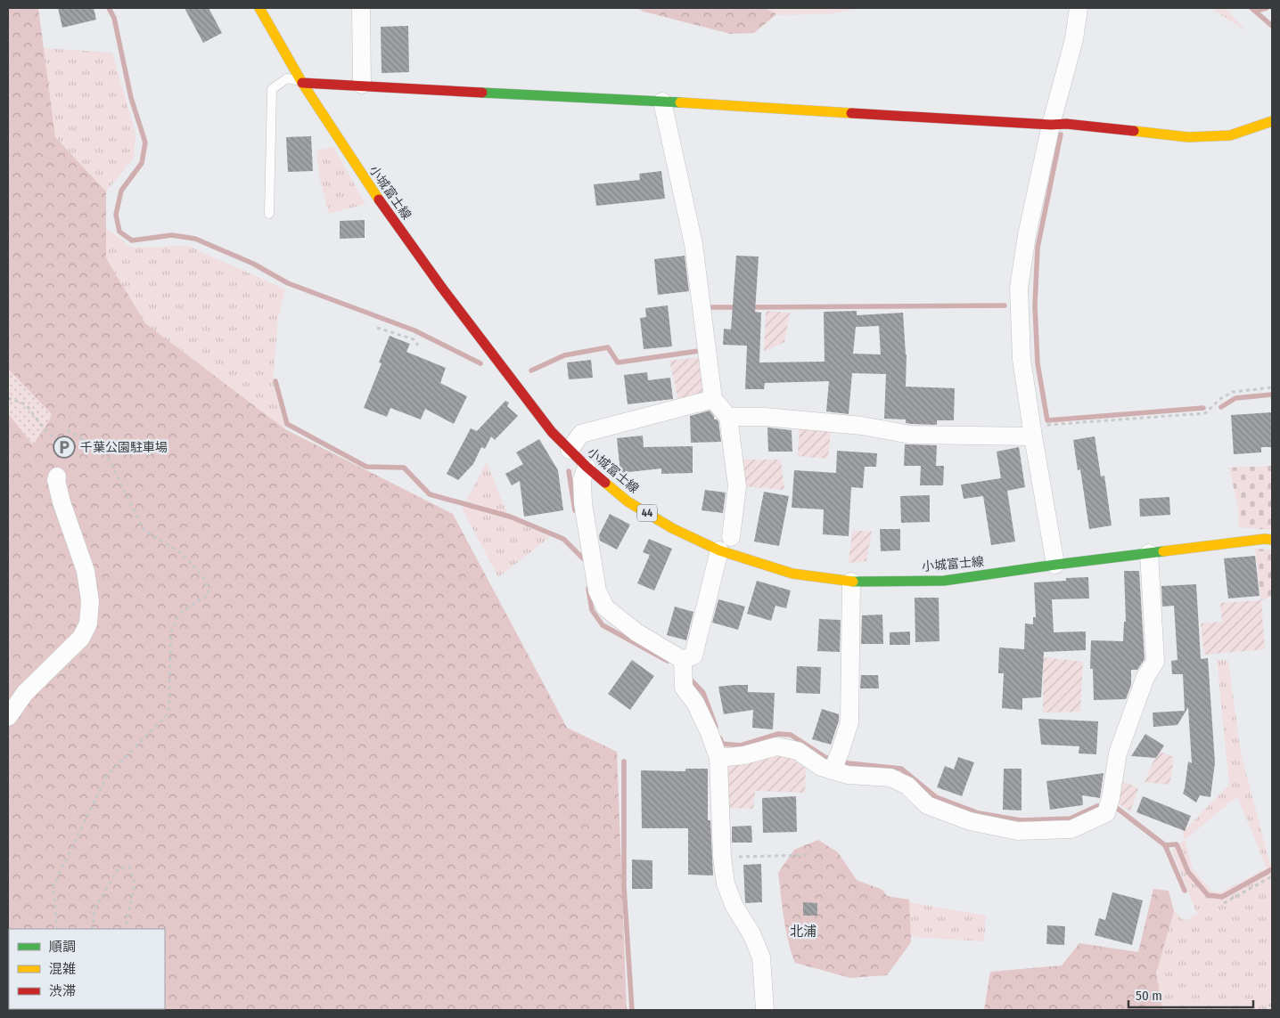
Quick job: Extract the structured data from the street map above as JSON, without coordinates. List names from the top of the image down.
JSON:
{
  "streets": {
    "main road": ["小城富士線", "44"]
  },
  "districts": ["北浦"],
  "places": {
    "parking": ["千葉公園駐車場"]
  },
  "legend": ["順調", "混雑", "渋滞"],
  "scale_bar": "50 m"
}
